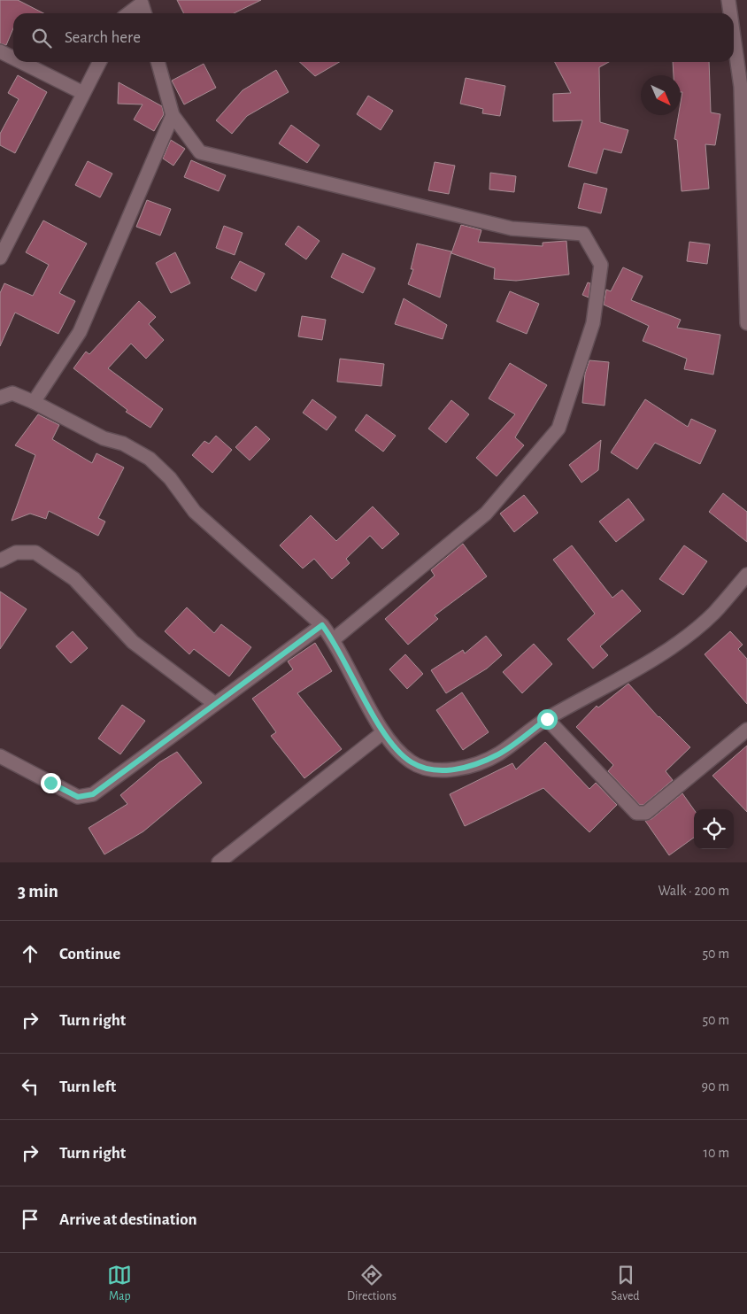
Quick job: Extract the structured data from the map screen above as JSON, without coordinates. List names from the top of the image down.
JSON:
{
  "north": "bottom right",
  "page": {
    "search": "Search here",
    "heading": ["3 min", "Walk · 200 m"],
    "list": [
      ["Continue", "50 m"],
      ["Turn right", "50 m"],
      ["Turn left", "90 m"],
      ["Turn right", "10 m"],
      "Arrive at destination"
    ],
    "nav": ["Map", "Directions", "Saved"]
  }
}
